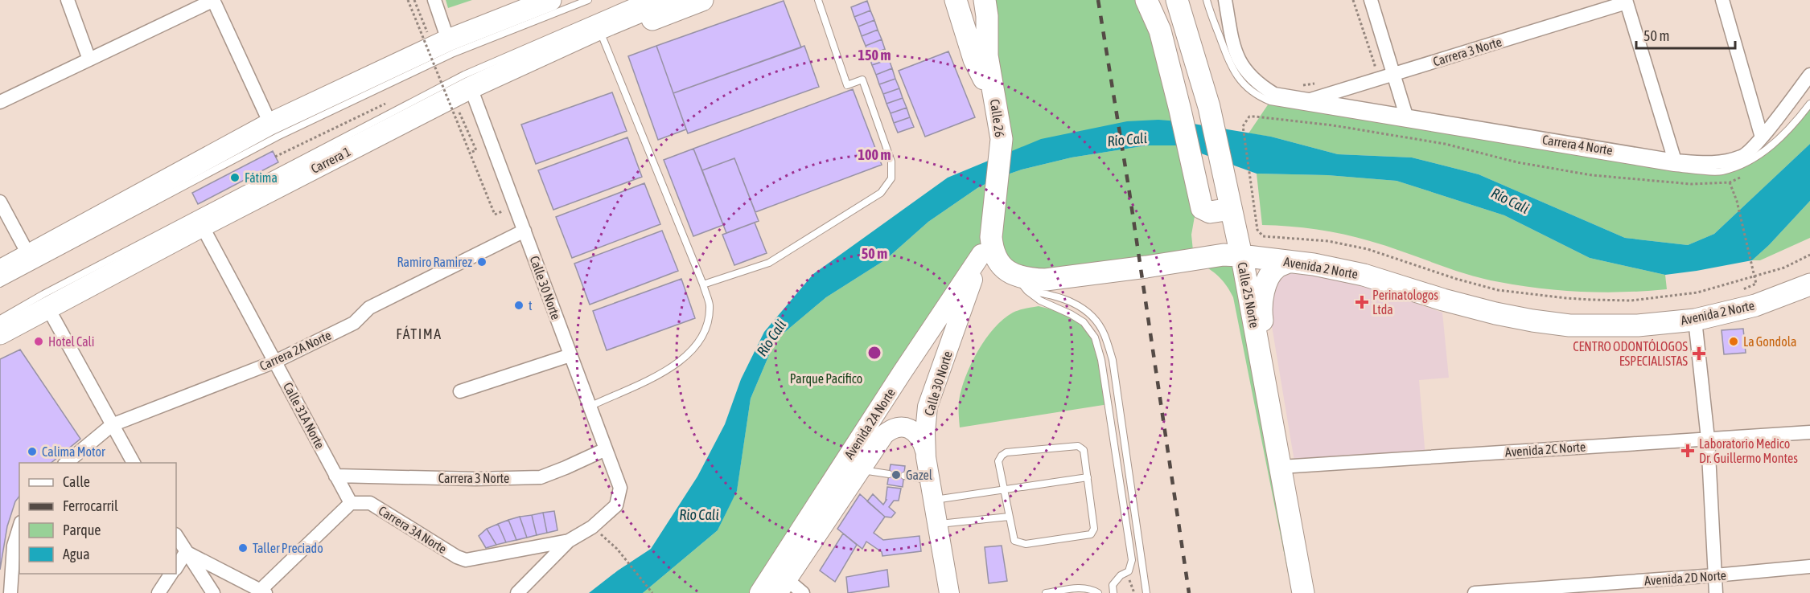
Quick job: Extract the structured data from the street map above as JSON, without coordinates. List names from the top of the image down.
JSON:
{
  "streets": {
    "main road": [
      "Calle 26",
      "Carrera 1",
      "Avenida 2 Norte",
      "Calle 30 Norte",
      "Calle 25 Norte",
      "Avenida 2A Norte"
    ],
    "street": [
      "Carrera 3 Norte",
      "Carrera 4 Norte",
      "Carrera 2A Norte",
      "Calle 31A Norte",
      "Avenida 2C Norte",
      "Carrera 3A Norte",
      "Avenida 2D Norte"
    ]
  },
  "crossings": [
    ["Carrera 3 Norte", "Carrera 4 Norte"],
    ["Carrera 3 Norte", "Calle 30 Norte"],
    ["Carrera 3 Norte", "Calle 31A Norte"],
    ["Calle 26", "Avenida 2 Norte"],
    ["Calle 26", "Calle 30 Norte"],
    ["Calle 26", "Avenida 2A Norte"],
    ["Carrera 1", "Calle 30 Norte"],
    ["Carrera 1", "Calle 31A Norte"],
    ["Avenida 2 Norte", "Calle 30 Norte"],
    ["Avenida 2 Norte", "Calle 25 Norte"],
    ["Avenida 2 Norte", "Avenida 2A Norte"],
    ["Calle 30 Norte", "Carrera 2A Norte"],
    ["Calle 30 Norte", "Avenida 2A Norte"],
    ["Calle 25 Norte", "Avenida 2C Norte"],
    ["Carrera 2A Norte", "Calle 31A Norte"],
    ["Calle 31A Norte", "Carrera 3A Norte"]
  ],
  "districts": ["FÁTIMA"],
  "water": ["Río Cali", "Rio Cali"],
  "parks": ["Parque Pacífico"],
  "places": {
    "other": [
      "Fátima",
      "Ramiro Ramirez",
      "t",
      "Hotel Cali",
      "La Gondola",
      "Calima Motor",
      "Gazel",
      "Taller Preciado"
    ],
    "health": ["Perinatologos Ltda", "CENTRO ODONTÓLOGOS ESPECIALISTAS", "Laboratorio Medico Dr. Guillermo Montes"]
  },
  "legend": [
    "Calle",
    "Ferrocarril",
    "Parque",
    "Agua"
  ],
  "scale_bar": "50 m",
  "rings": ["150 m", "100 m", "50 m"]
}
